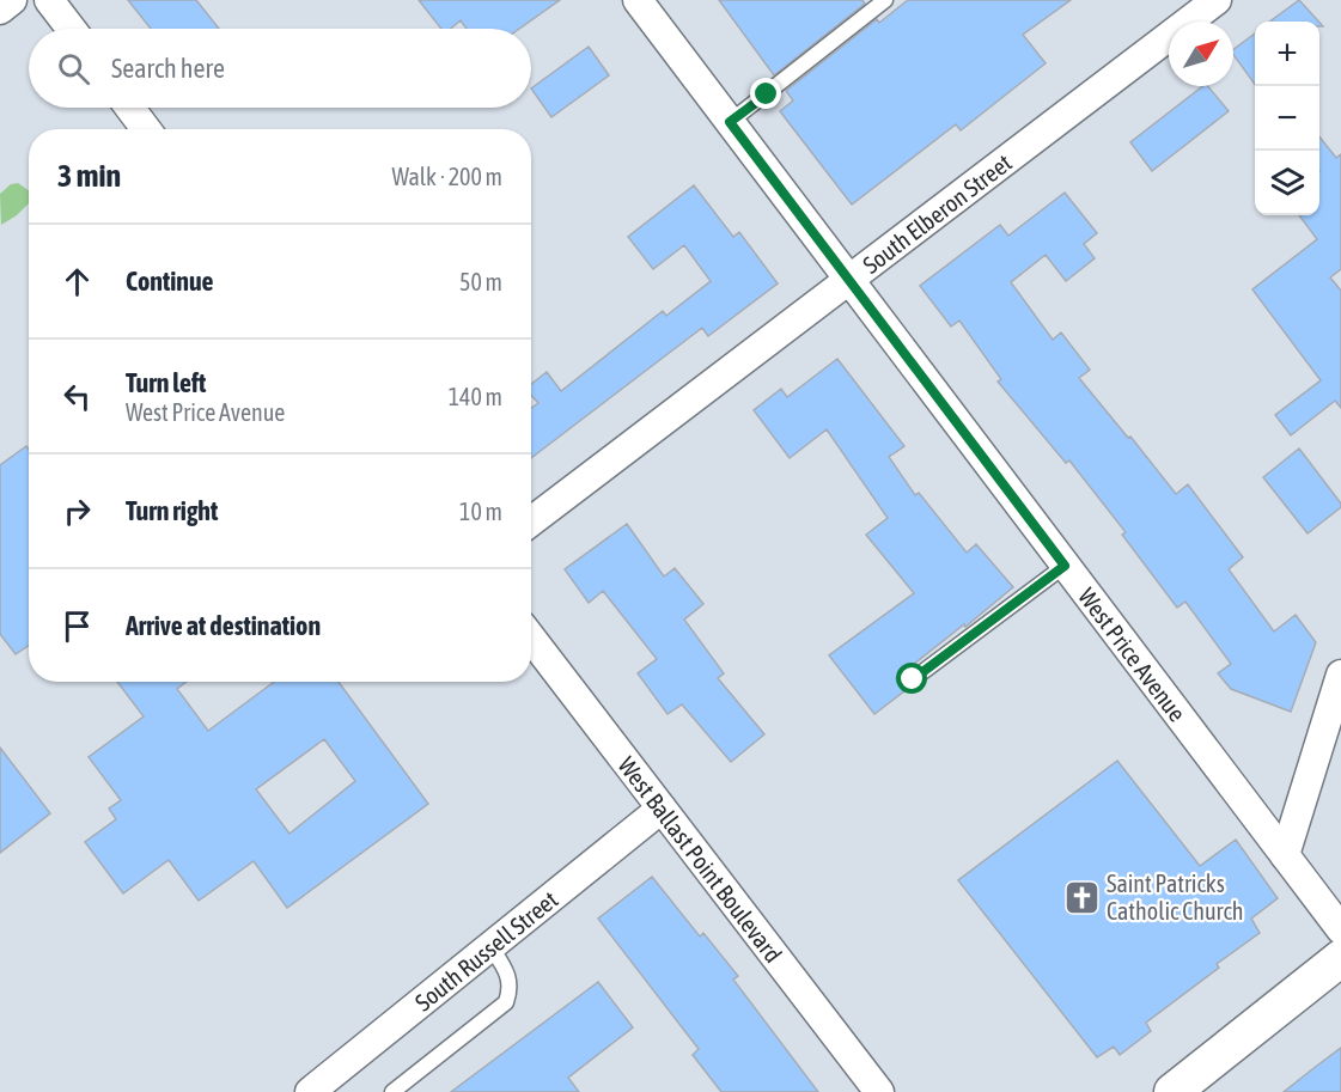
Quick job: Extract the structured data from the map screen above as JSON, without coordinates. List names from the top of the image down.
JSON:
{
  "streets": {
    "street": [
      "South Elberon Street",
      "West Price Avenue",
      "West Ballast Point Boulevard",
      "South Russell Street"
    ]
  },
  "crossings": [
    ["South Elberon Street", "West Price Avenue"],
    ["West Ballast Point Boulevard", "South Russell Street"]
  ],
  "places": {
    "church": ["Saint Patricks Catholic Church"]
  },
  "north": "top right",
  "page": {
    "map_buttons": ["+", "−"],
    "search": "Search here",
    "heading": ["3 min", "Walk · 200 m"],
    "list": [
      ["Continue", "50 m"],
      ["Turn left", "West Price Avenue", "140 m"],
      ["Turn right", "10 m"],
      "Arrive at destination"
    ]
  }
}
